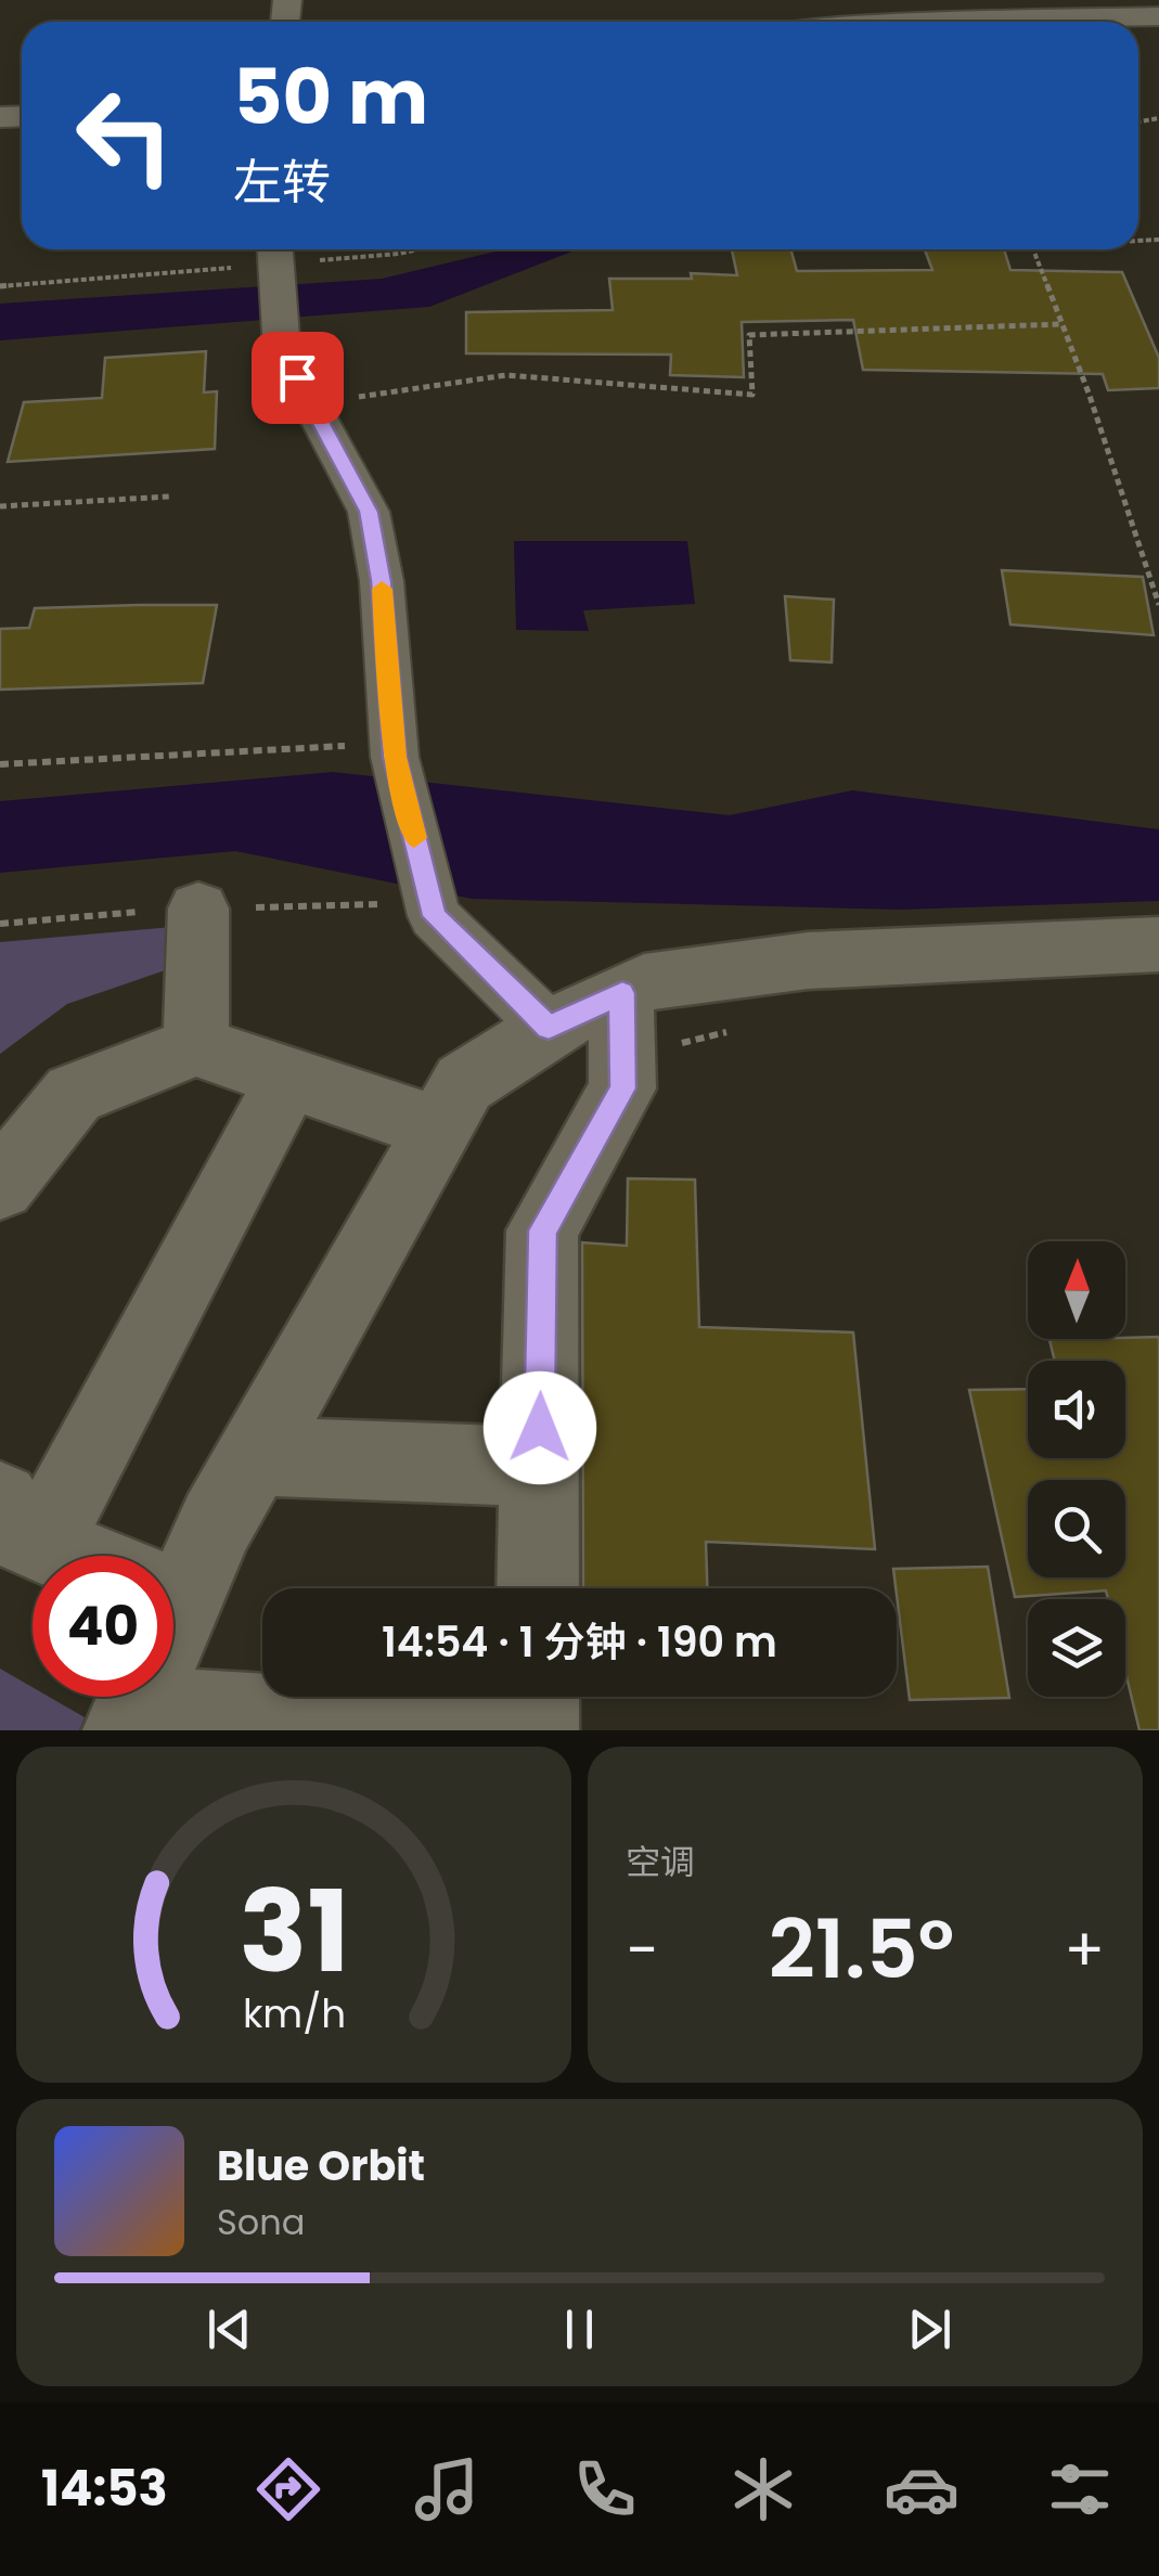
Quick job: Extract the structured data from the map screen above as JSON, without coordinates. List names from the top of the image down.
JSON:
{
  "north": "top",
  "page": {
    "turn": ["50 m", "左转"],
    "limit": "40",
    "trip": "14:54 · 1 分钟 · 190 m",
    "tile": "空调",
    "heat": ["−", "21.5°", "+"],
    "song": ["Blue Orbit", "Sona"],
    "tabs": "14:53",
    "gauge": ["31", "km/h"]
  }
}
